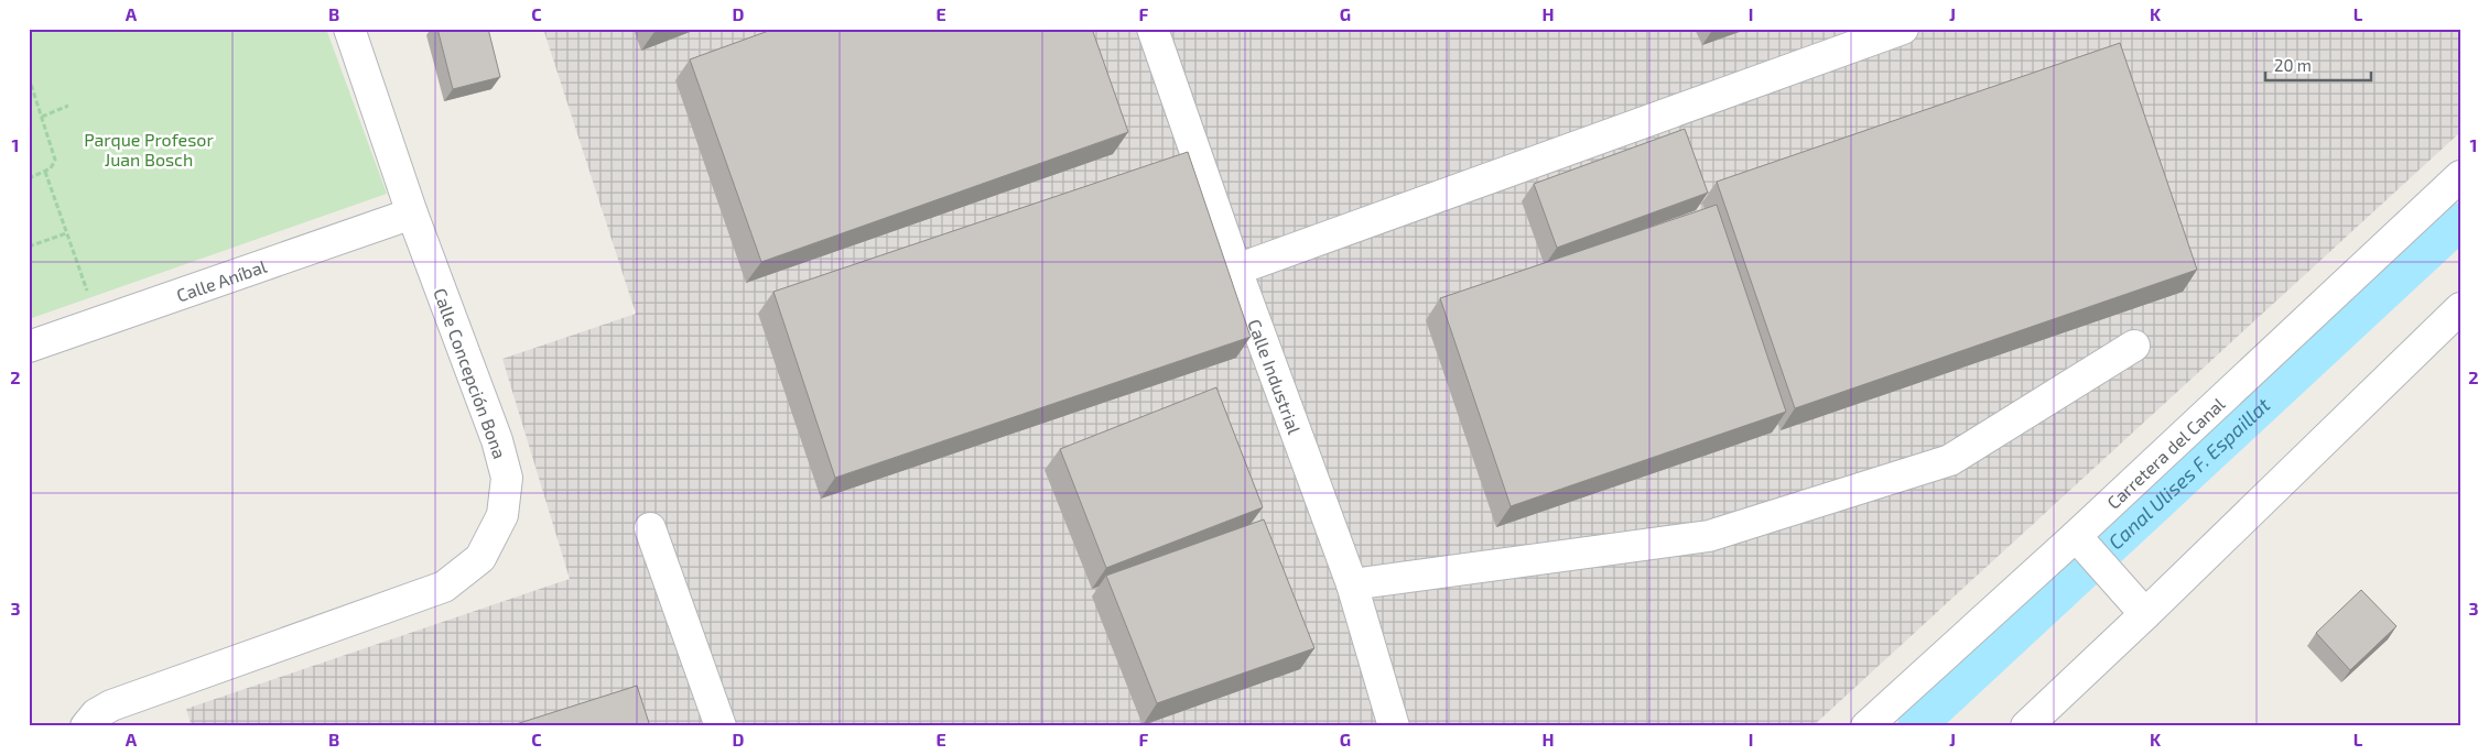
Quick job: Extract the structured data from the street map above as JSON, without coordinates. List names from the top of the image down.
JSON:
{
  "streets": {
    "street": [
      "Calle Aníbal",
      "Calle Concepción Bona",
      "Calle Industrial",
      "Carretera del Canal"
    ]
  },
  "crossings": [
    ["Calle Aníbal", "Calle Concepción Bona"]
  ],
  "water": ["Canal Ulises F. Espaillat"],
  "parks": ["Parque Profesor Juan Bosch"],
  "scale_bar": "20 m",
  "grid": {
    "columns": [
      "A",
      "B",
      "C",
      "D",
      "E",
      "F",
      "G",
      "H",
      "I",
      "J",
      "K",
      "L"
    ],
    "rows": ["1", "2", "3"]
  }
}
